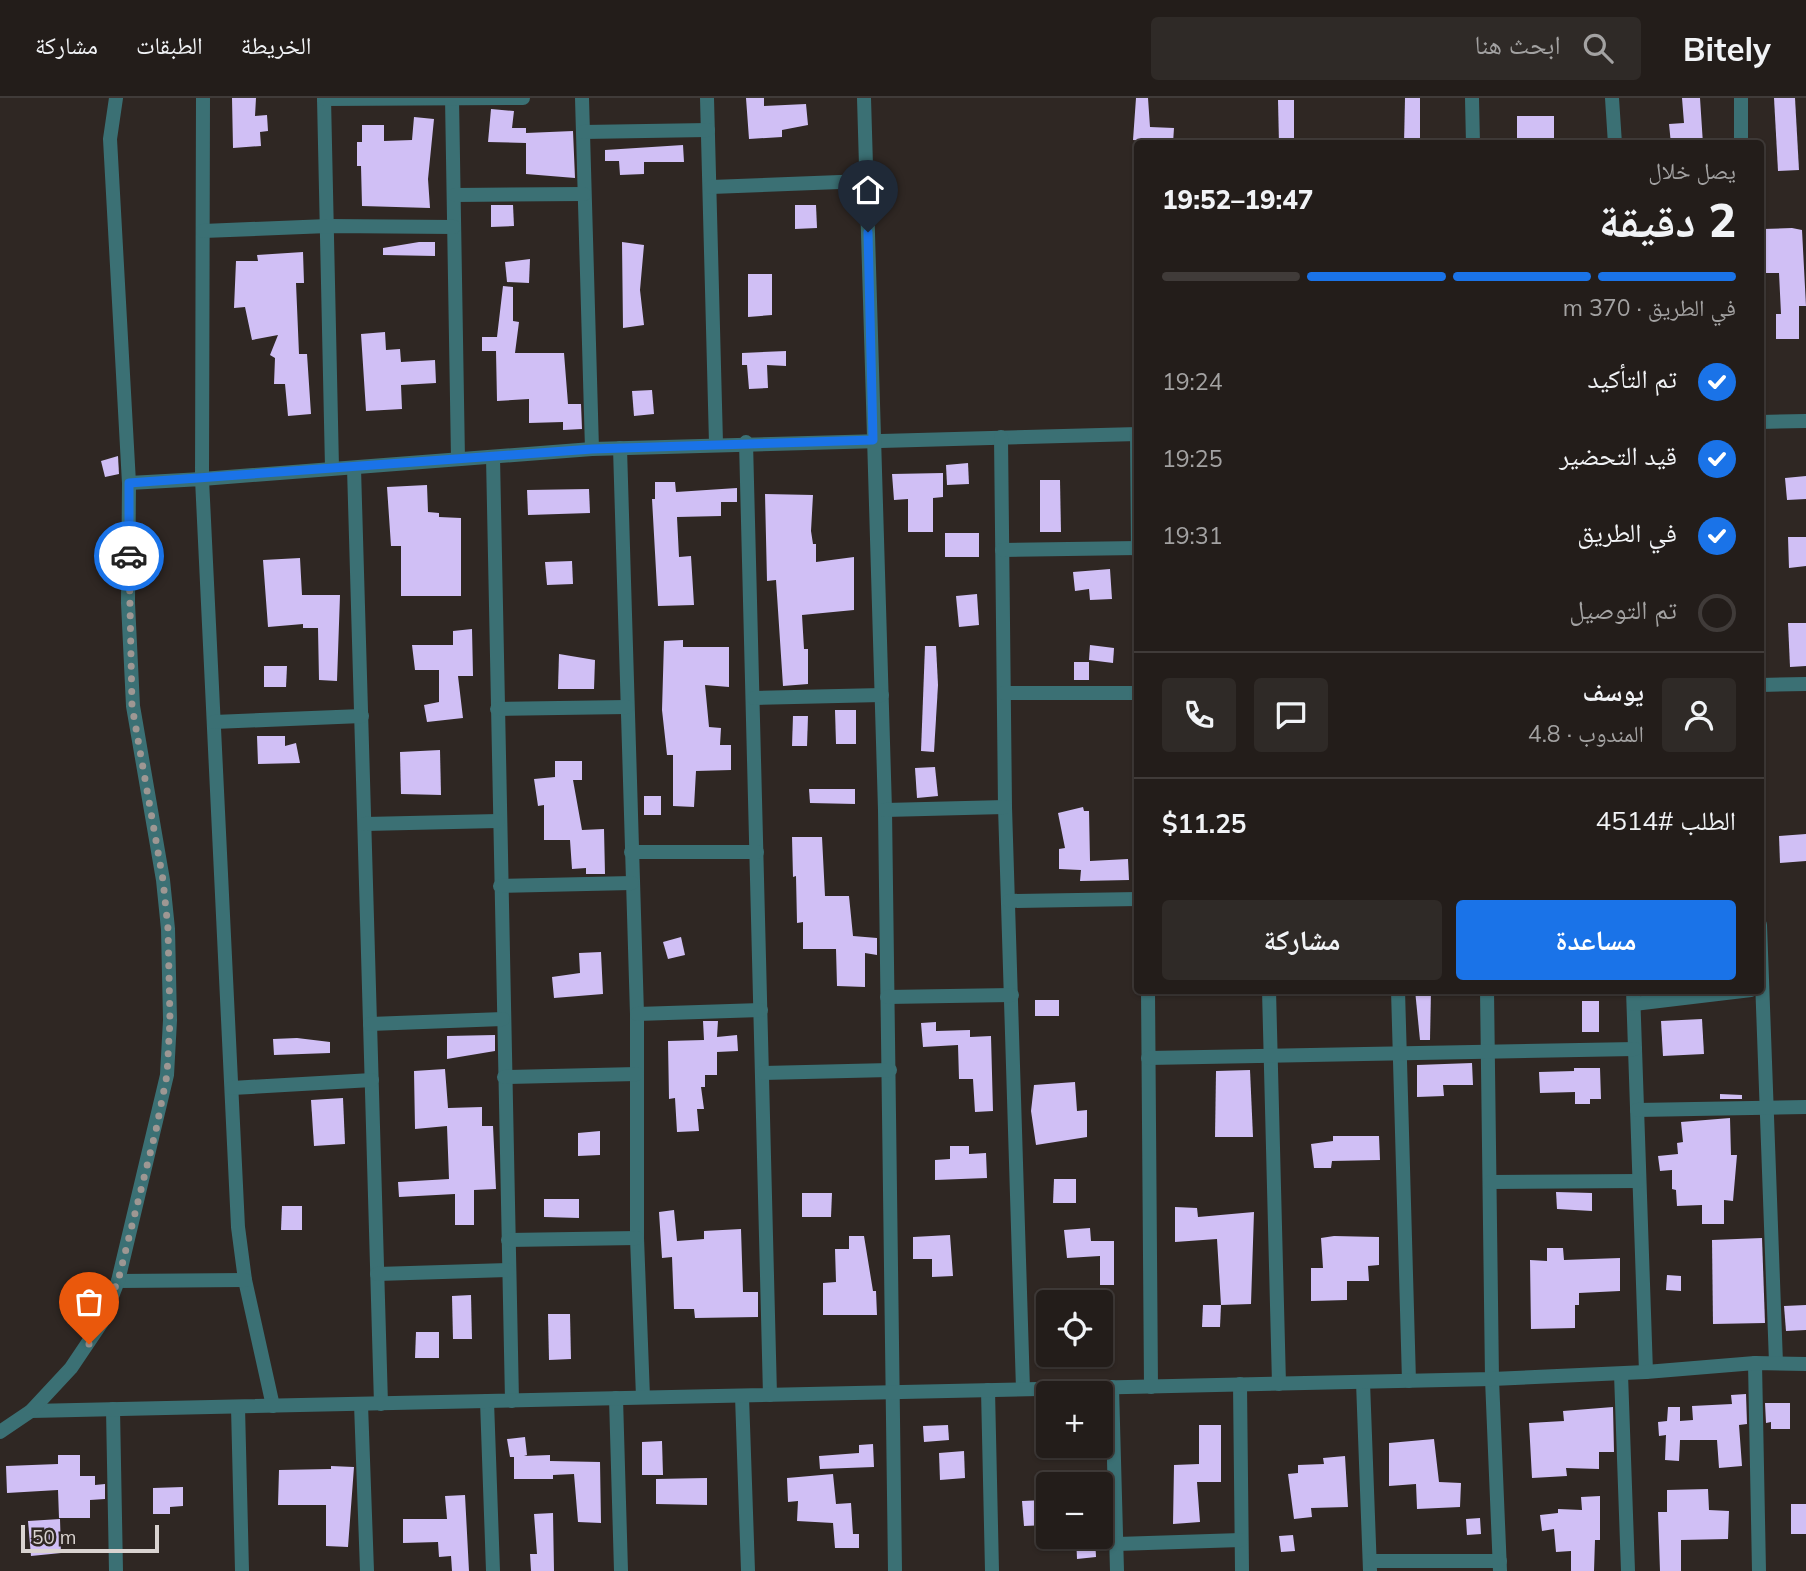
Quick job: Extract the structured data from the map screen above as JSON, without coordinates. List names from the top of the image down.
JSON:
{
  "scale_bar": "50 m",
  "page": {
    "header": "Bitely",
    "search": "ابحث هنا",
    "nav": ["الخريطة", "الطبقات", "مشاركة"],
    "heading": ["2 دقيقة", "يصل خلال", "19:47–19:52"],
    "panel": [
      "يوسف",
      "المندوب · 4.8",
      "الطلب #4514",
      "$11.25"
    ],
    "bar": "في الطريق · 370 m",
    "list": [
      ["تم التأكيد", "19:24"],
      ["قيد التحضير", "19:25"],
      ["في الطريق", "19:31"],
      "تم التوصيل"
    ],
    "buttons": ["مساعدة", "مشاركة"],
    "map_buttons": ["+", "−"],
    "scale": "50 m"
  }
}
